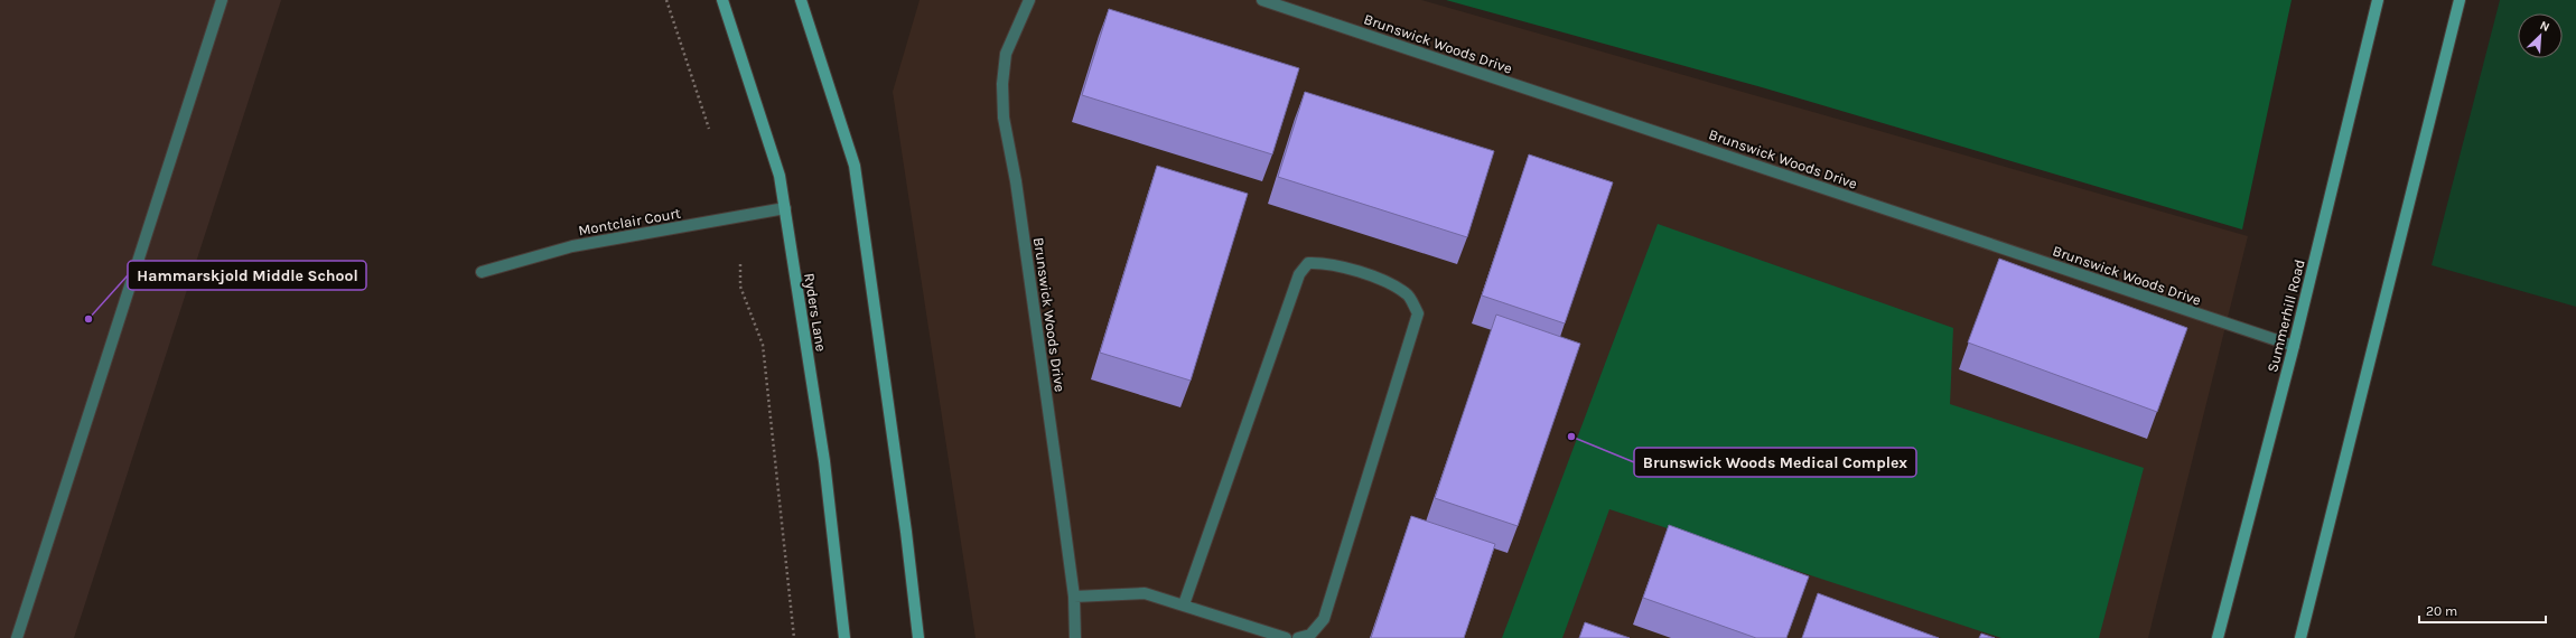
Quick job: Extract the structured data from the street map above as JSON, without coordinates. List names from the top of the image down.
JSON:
{
  "streets": {
    "street": [
      "Brunswick Woods Drive",
      "Montclair Court",
      "Ryders Lane",
      "Summerhill Road"
    ]
  },
  "crossings": [
    ["Brunswick Woods Drive", "Summerhill Road"],
    ["Montclair Court", "Ryders Lane"]
  ],
  "places": ["Hammarskjold Middle School", "Brunswick Woods Medical Complex"],
  "scale_bar": "20 m",
  "north": "top right"
}
